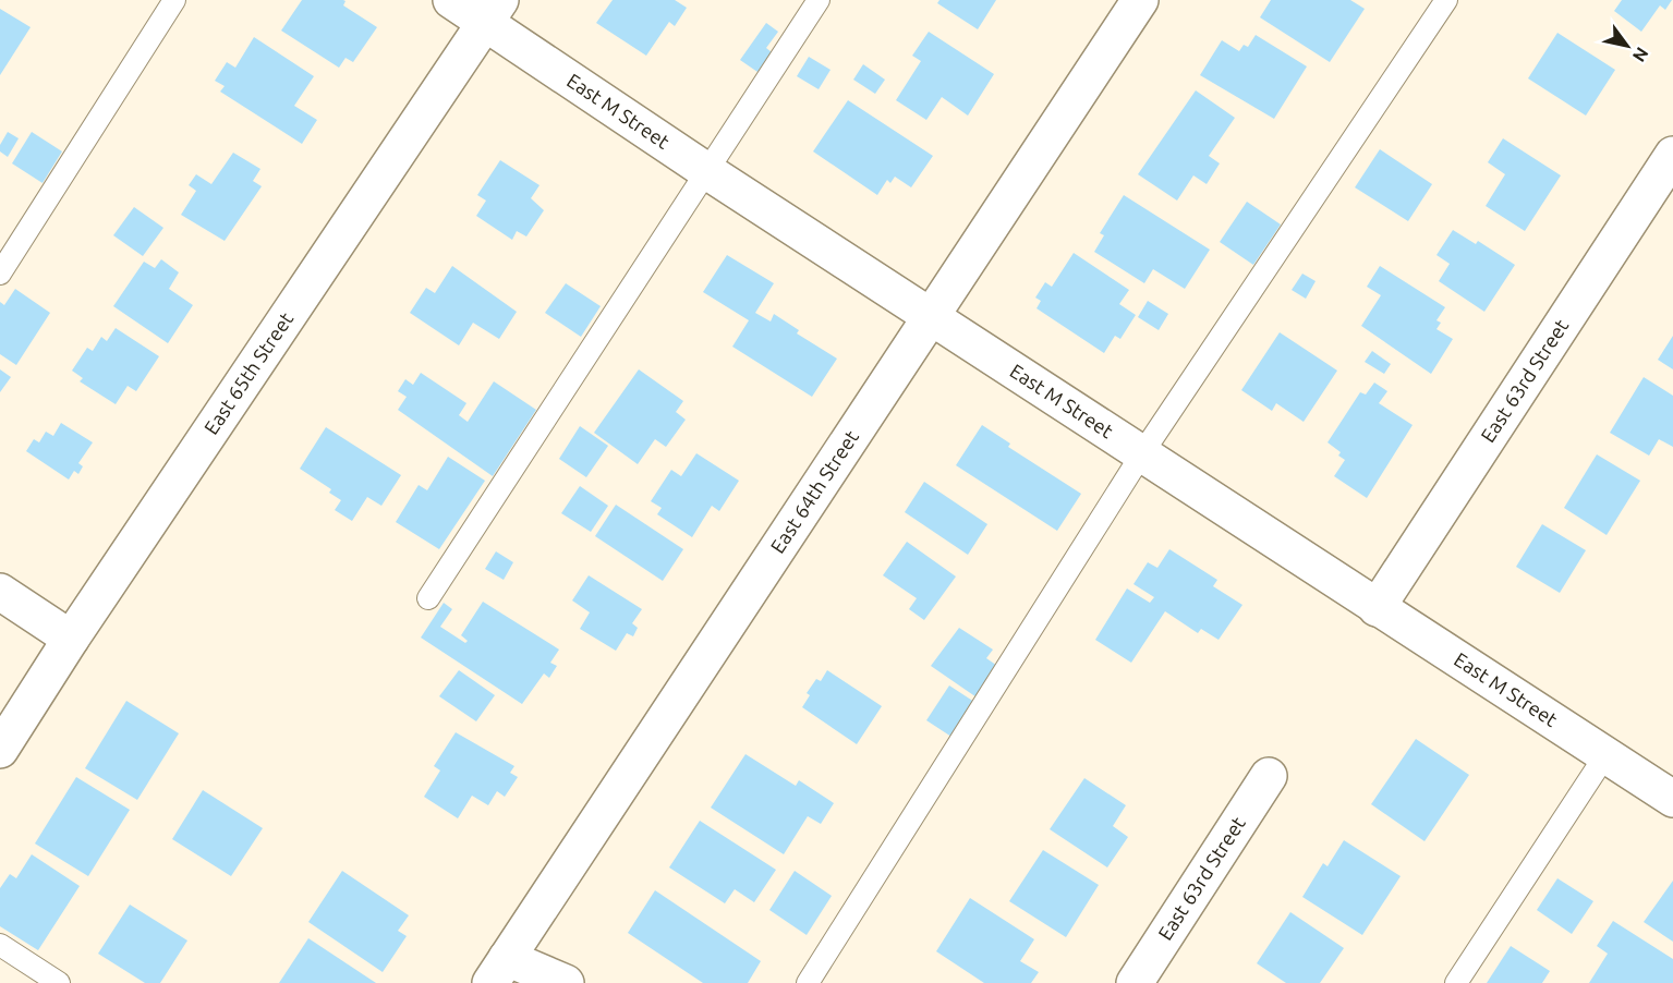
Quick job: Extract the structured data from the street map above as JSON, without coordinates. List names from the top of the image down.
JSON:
{
  "streets": {
    "street": [
      "East M Street",
      "East 65th Street",
      "East 63rd Street",
      "East 64th Street"
    ]
  },
  "crossings": [
    ["East M Street", "East 65th Street"],
    ["East M Street", "East 63rd Street"],
    ["East M Street", "East 64th Street"]
  ],
  "north": "bottom right"
}
